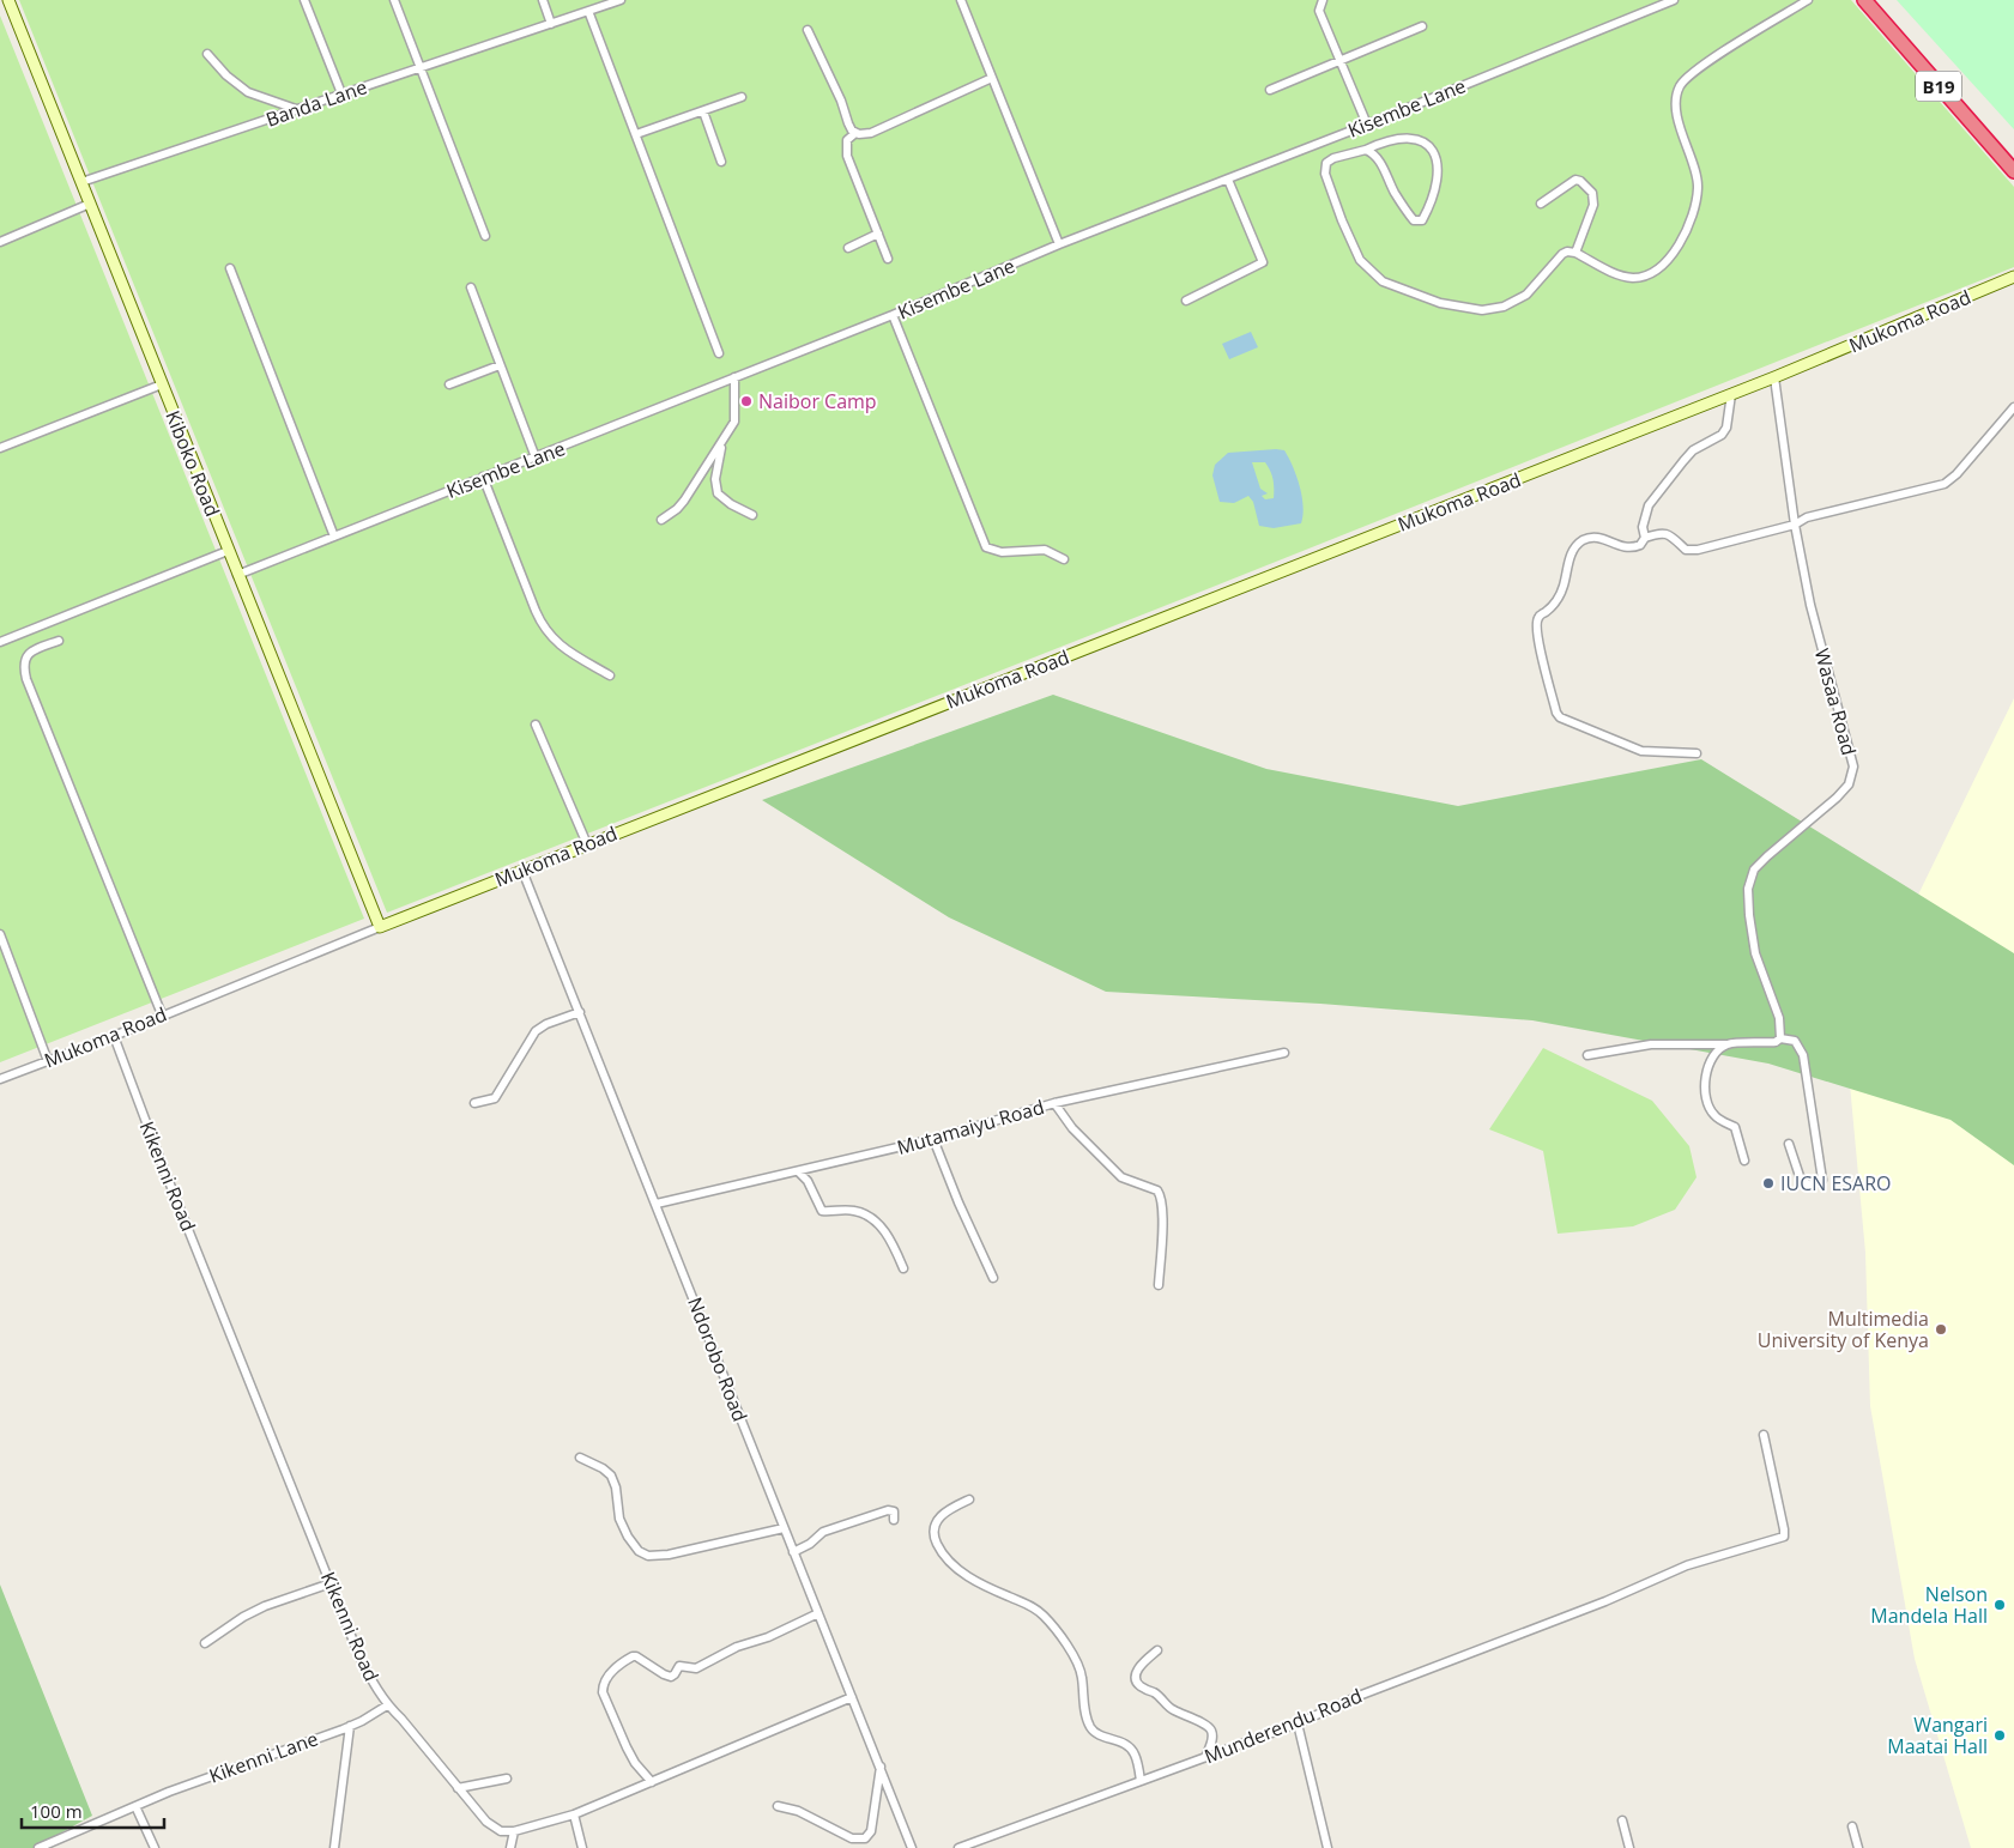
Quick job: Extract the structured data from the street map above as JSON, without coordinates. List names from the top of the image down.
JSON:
{
  "streets": {
    "highway": ["B19"],
    "street": [
      "Banda Lane",
      "Kisembe Lane",
      "Mukoma Road",
      "Kiboko Road",
      "Wasaa Road",
      "Mutamaiyu Road",
      "Kikenni Road",
      "Ndorobo Road",
      "Munderendu Road",
      "Kikenni Lane"
    ]
  },
  "crossings": [
    ["Banda Lane", "Kiboko Road"],
    ["Kisembe Lane", "Kiboko Road"],
    ["Mukoma Road", "Kiboko Road"],
    ["Mukoma Road", "Wasaa Road"],
    ["Mukoma Road", "Kikenni Road"],
    ["Mukoma Road", "Ndorobo Road"],
    ["Mutamaiyu Road", "Ndorobo Road"],
    ["Kikenni Road", "Kikenni Lane"]
  ],
  "places": [
    "Naibor Camp",
    "IUCN ESARO",
    "Multimedia University of Kenya",
    "Nelson Mandela Hall",
    "Wangari Maatai Hall"
  ],
  "scale_bar": "100 m"
}
